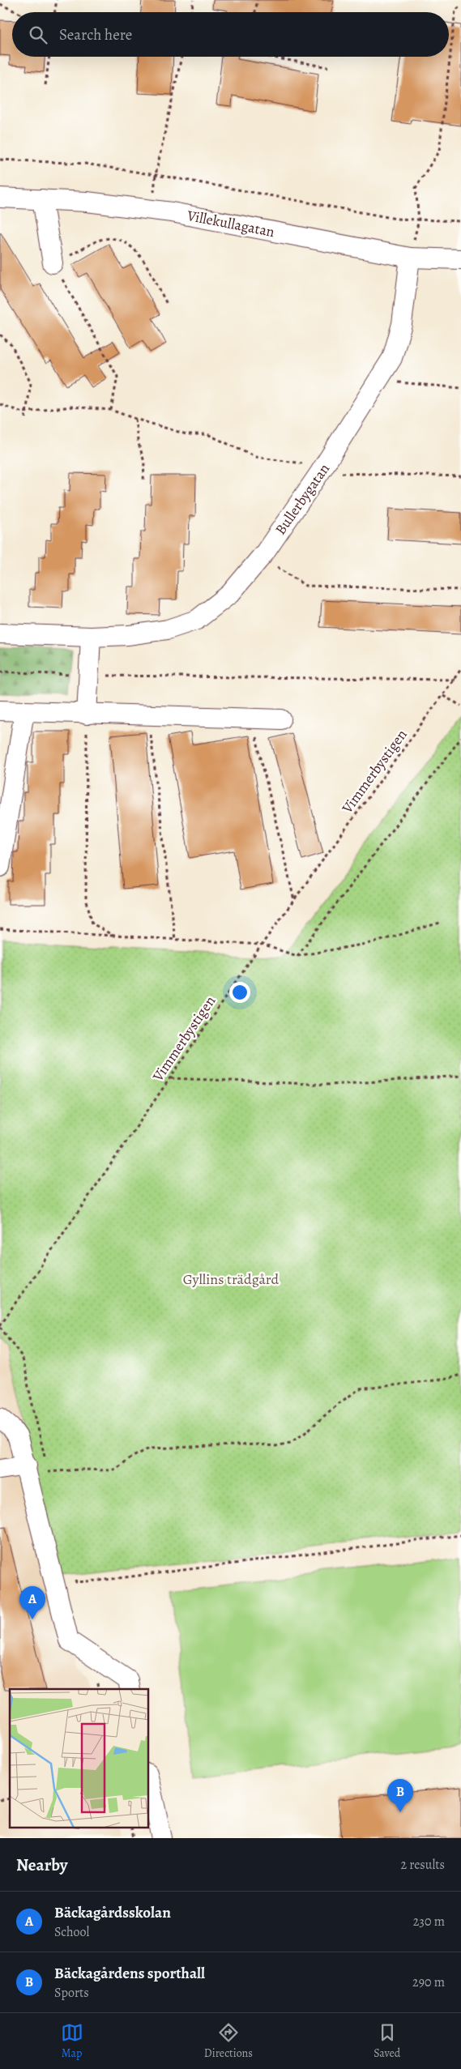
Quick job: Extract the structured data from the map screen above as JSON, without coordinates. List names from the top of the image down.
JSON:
{
  "streets": {
    "street": ["Villekullagatan", "Bullerbygatan"],
    "path": ["Vimmerbystigen"]
  },
  "crossings": [
    ["Villekullagatan", "Bullerbygatan"]
  ],
  "parks": ["Gyllins trädgård"],
  "page": {
    "search": "Search here",
    "pins": ["A", "B"],
    "heading": ["Nearby", "2 results"],
    "list": [
      {
        "mark": "A",
        "name": "Bäckagårdsskolan",
        "note": "School",
        "value": "230 m"
      },
      {
        "mark": "B",
        "name": "Bäckagårdens sporthall",
        "note": "Sports",
        "value": "290 m"
      }
    ],
    "nav": ["Map", "Directions", "Saved"]
  }
}
